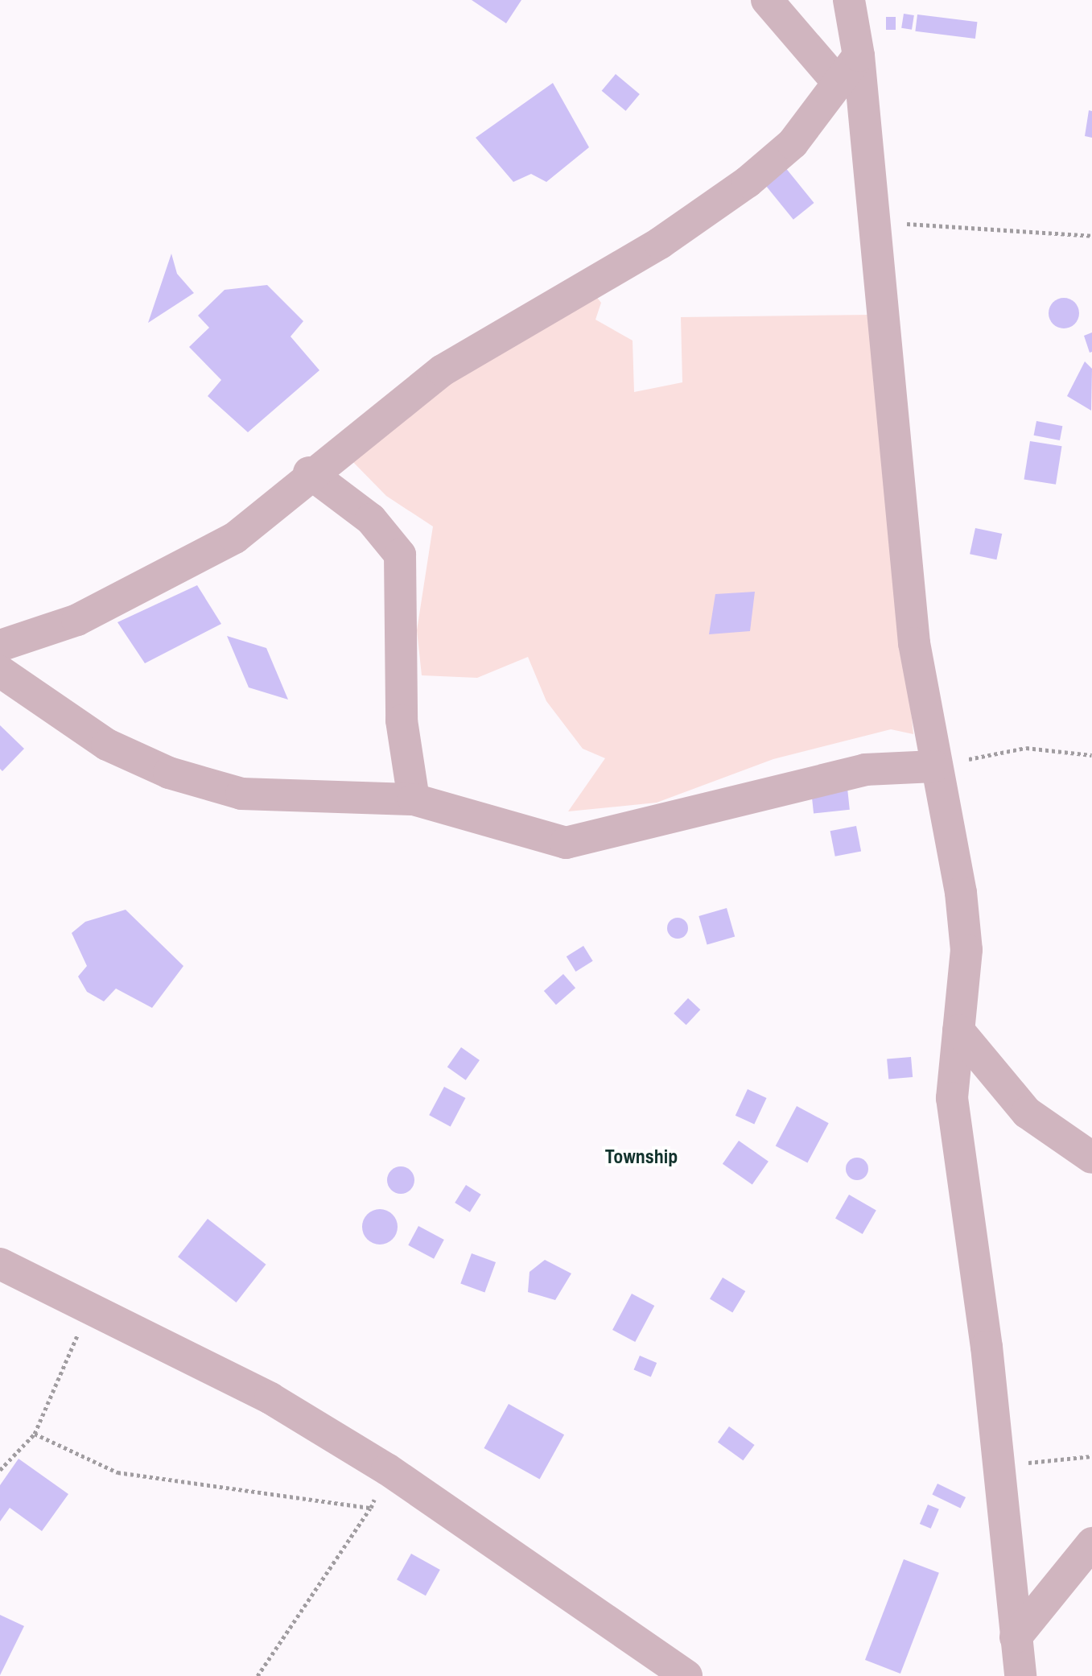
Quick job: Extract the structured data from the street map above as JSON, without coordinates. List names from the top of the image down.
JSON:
{
  "districts": ["Township"]
}
